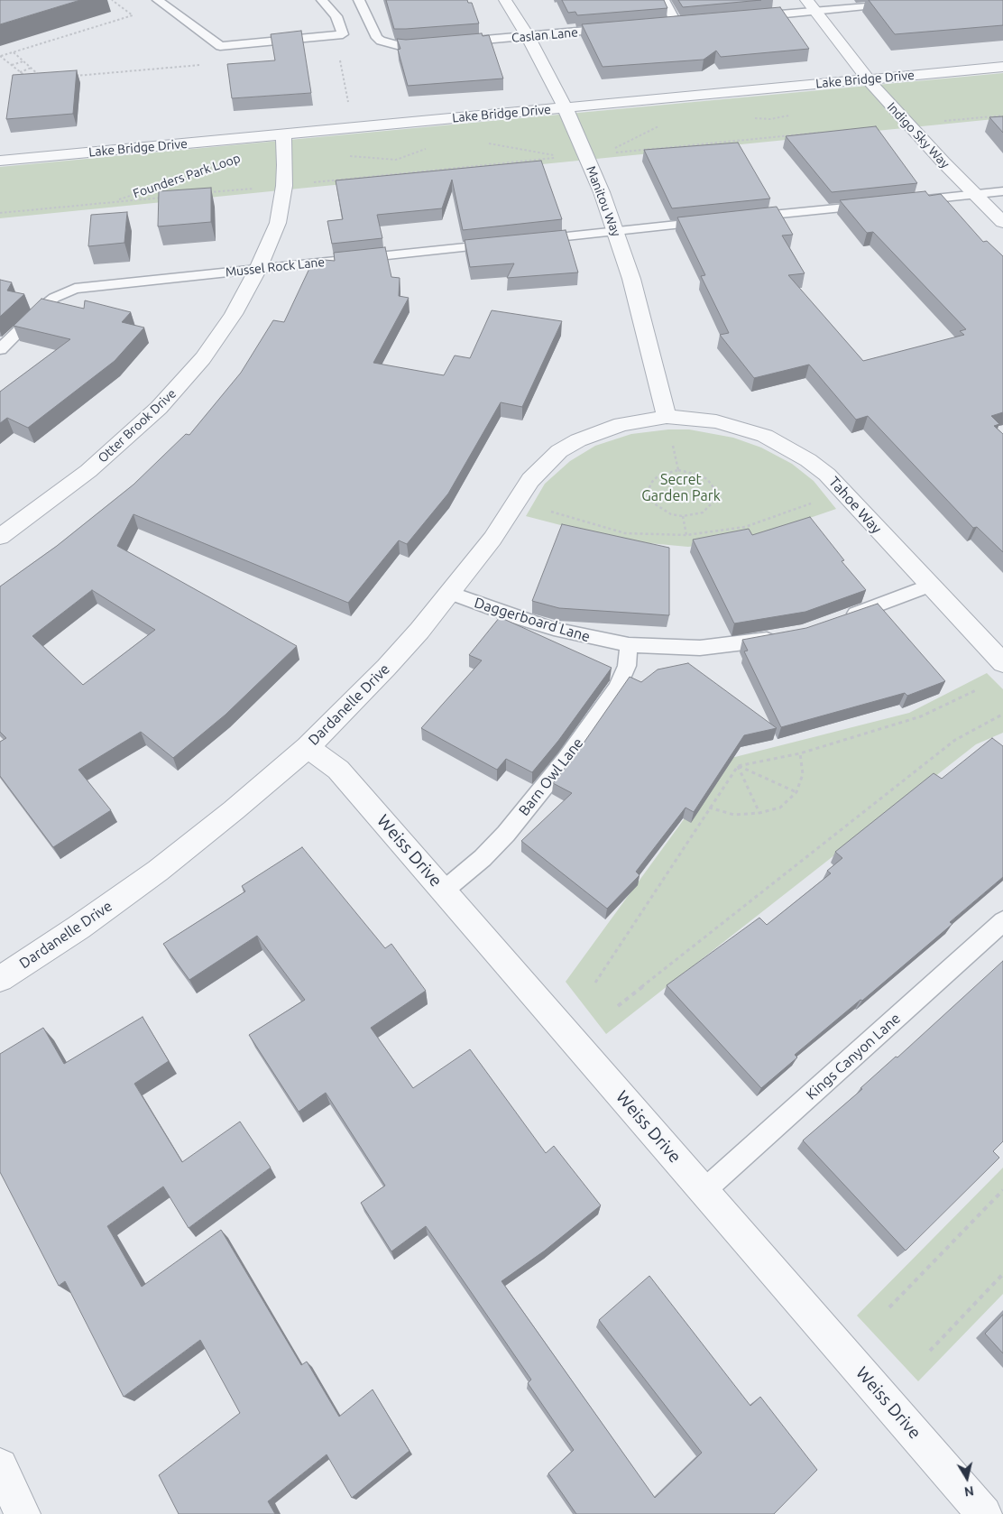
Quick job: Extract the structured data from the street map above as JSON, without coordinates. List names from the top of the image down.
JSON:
{
  "streets": {
    "street": [
      "Lake Bridge Drive",
      "Indigo Sky Way",
      "Manitou Way",
      "Otter Brook Drive",
      "Tahoe Way",
      "Dardanelle Drive",
      "Weiss Drive"
    ],
    "lane": [
      "Caslan Lane",
      "Mussel Rock Lane",
      "Daggerboard Lane",
      "Barn Owl Lane",
      "Kings Canyon Lane"
    ],
    "path": ["Founders Park Loop"]
  },
  "crossings": [
    ["Caslan Lane", "Manitou Way"],
    ["Lake Bridge Drive", "Indigo Sky Way"],
    ["Lake Bridge Drive", "Manitou Way"],
    ["Lake Bridge Drive", "Otter Brook Drive"],
    ["Manitou Way", "Tahoe Way"],
    ["Manitou Way", "Dardanelle Drive"],
    ["Mussel Rock Lane", "Otter Brook Drive"],
    ["Tahoe Way", "Dardanelle Drive"],
    ["Daggerboard Lane", "Dardanelle Drive"],
    ["Daggerboard Lane", "Barn Owl Lane"],
    ["Dardanelle Drive", "Weiss Drive"],
    ["Barn Owl Lane", "Weiss Drive"],
    ["Weiss Drive", "Kings Canyon Lane"]
  ],
  "parks": ["Secret Garden Park"],
  "north": "bottom"
}
